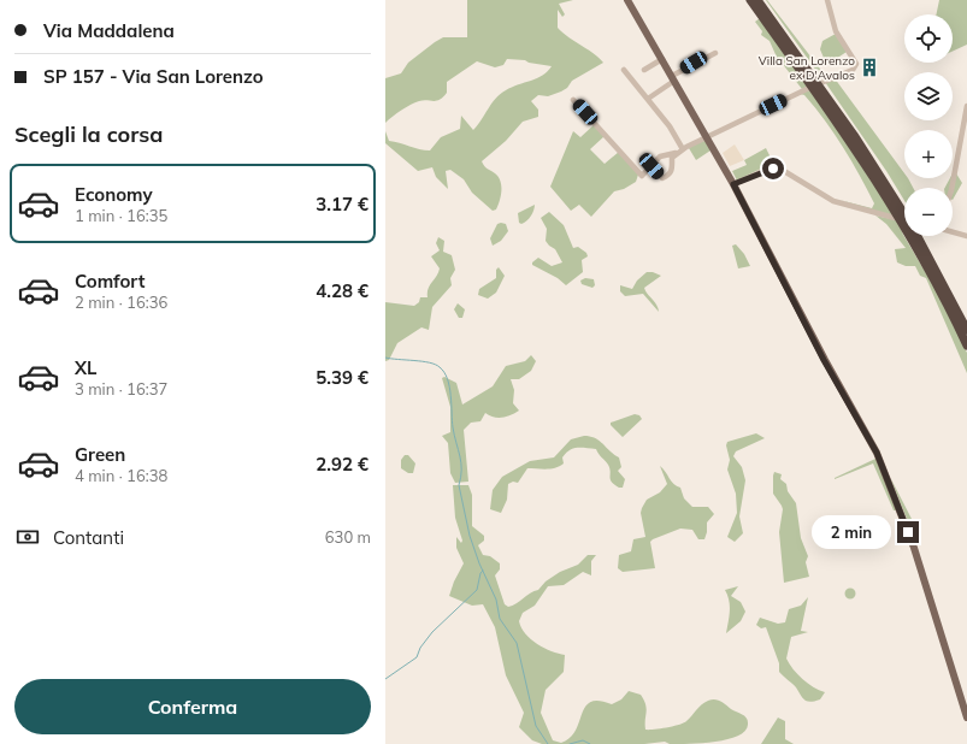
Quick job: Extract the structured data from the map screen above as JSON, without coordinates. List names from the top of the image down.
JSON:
{
  "places": {
    "building": ["Villa San Lorenzo ex D'Avalos"]
  },
  "page": {
    "banner": ["Via Maddalena", "SP 157 - Via San Lorenzo"],
    "map_buttons": ["+", "−"],
    "heading": "Scegli la corsa",
    "list": [
      {
        "name": "Economy",
        "note": "1 min · 16:35",
        "value": "3.17 €"
      },
      {
        "name": "Comfort",
        "note": "2 min · 16:36",
        "value": "4.28 €"
      },
      {
        "name": "XL",
        "note": "3 min · 16:37",
        "value": "5.39 €"
      },
      {
        "name": "Green",
        "note": "4 min · 16:38",
        "value": "2.92 €"
      }
    ],
    "pay": ["Contanti", "630 m"],
    "bubble": "2 min",
    "buttons": "Conferma"
  }
}
